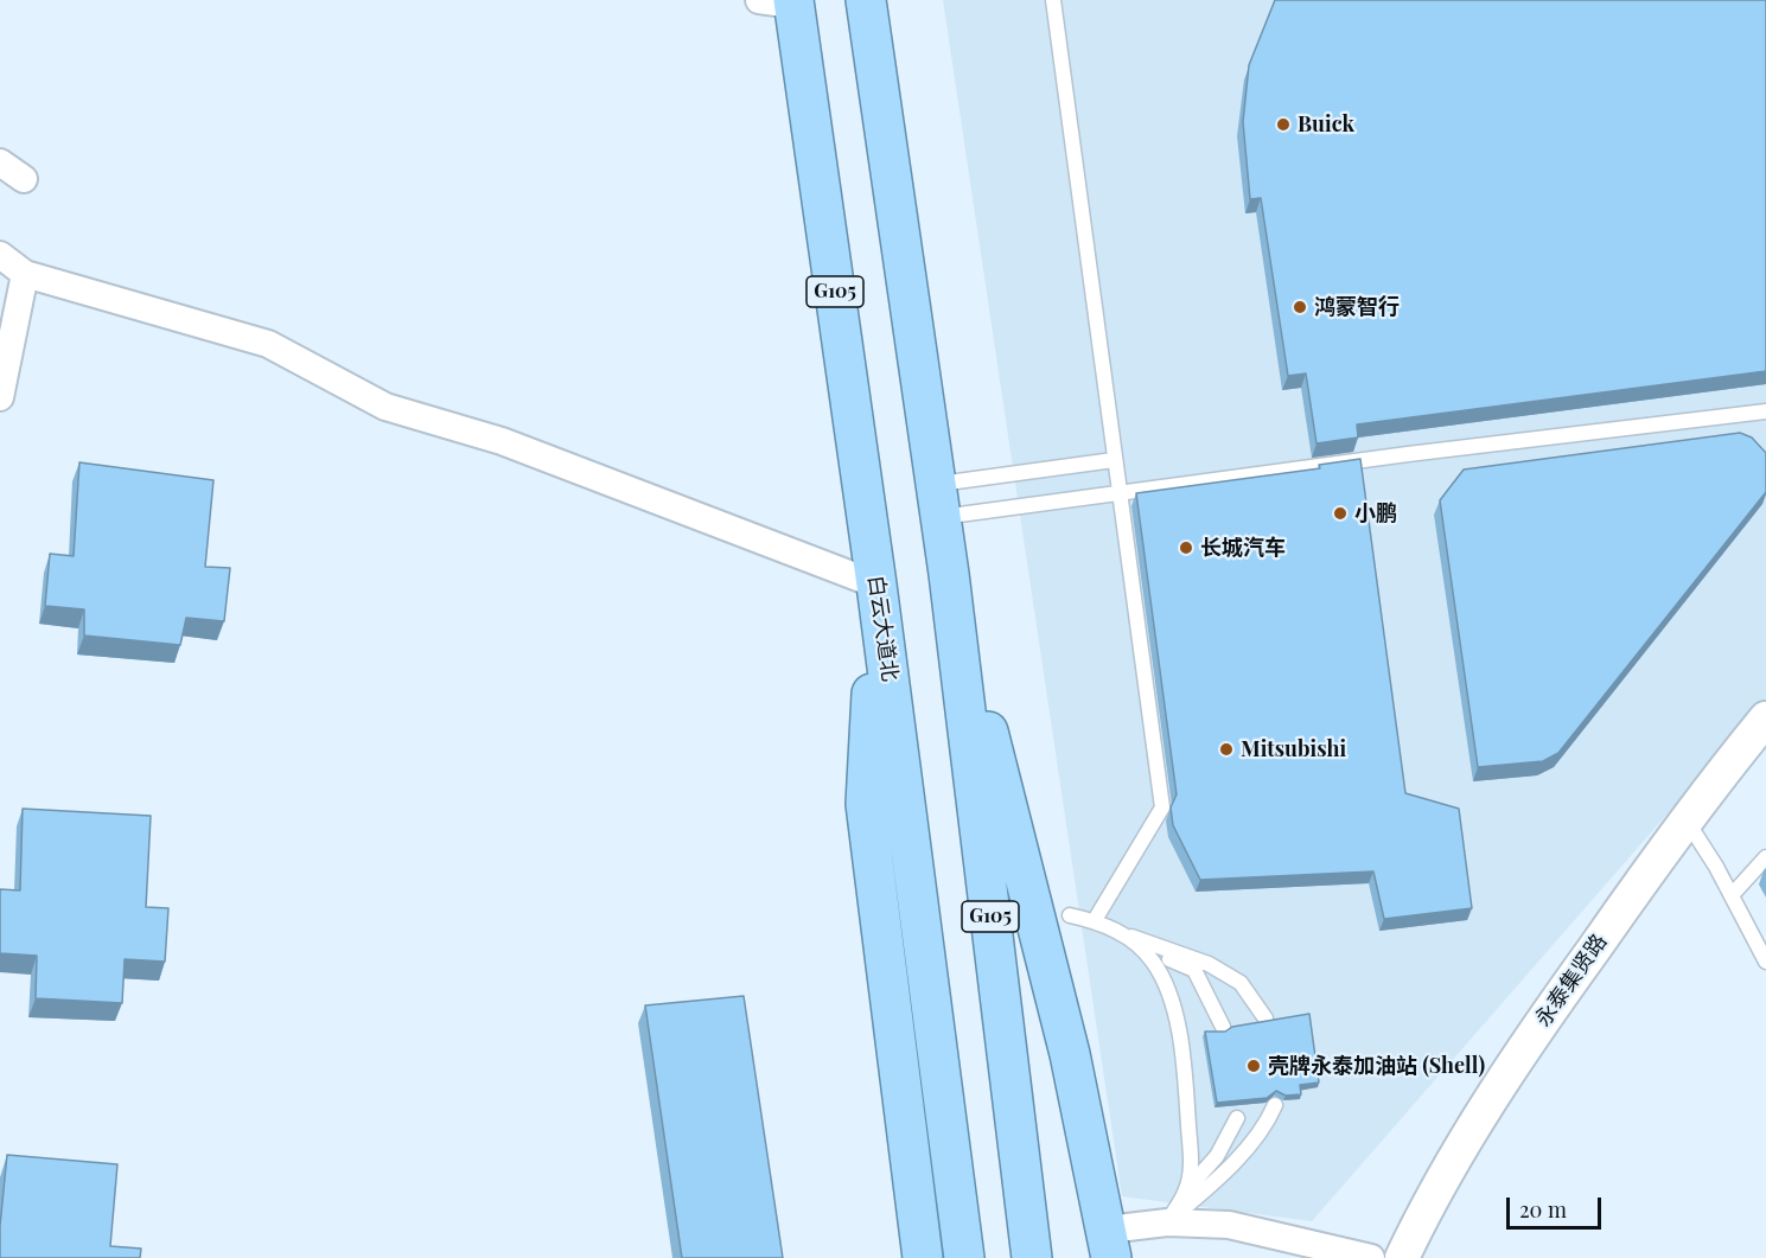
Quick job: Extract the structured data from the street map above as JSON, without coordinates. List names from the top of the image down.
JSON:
{
  "streets": {
    "highway": ["G105", "白云大道北"],
    "street": ["永泰集贤路"]
  },
  "crossings": [
    ["G105", "白云大道北"]
  ],
  "places": [
    "Buick",
    "鸿蒙智行",
    "小鹏",
    "长城汽车",
    "Mitsubishi",
    "壳牌永泰加油站 (Shell)"
  ],
  "scale_bar": "20 m"
}
